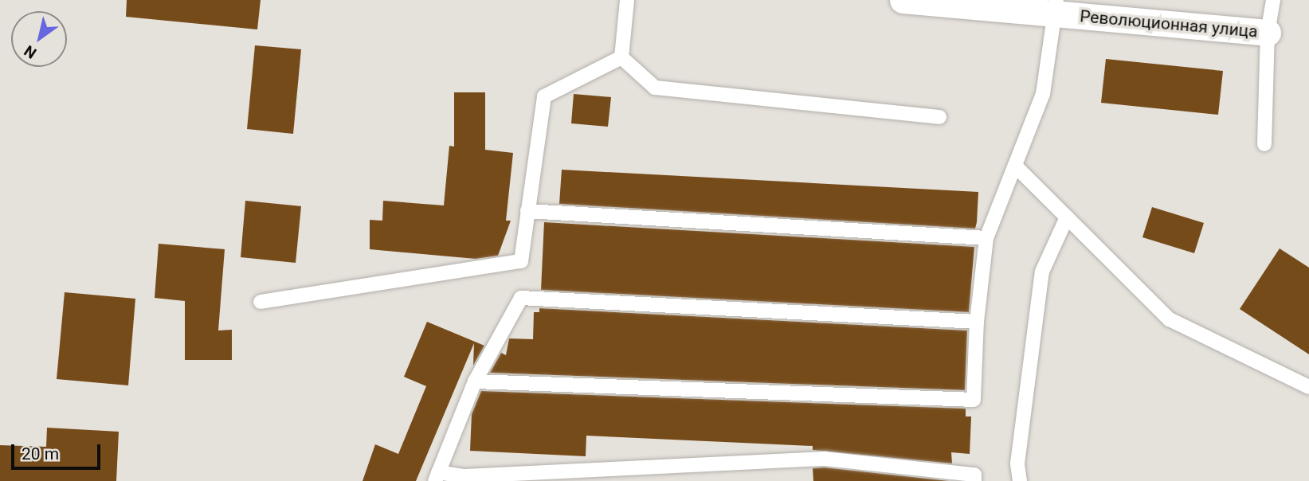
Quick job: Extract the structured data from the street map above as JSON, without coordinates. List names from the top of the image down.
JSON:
{
  "streets": {
    "street": ["Революционная улица"]
  },
  "scale_bar": "20 m",
  "north": "bottom left"
}
